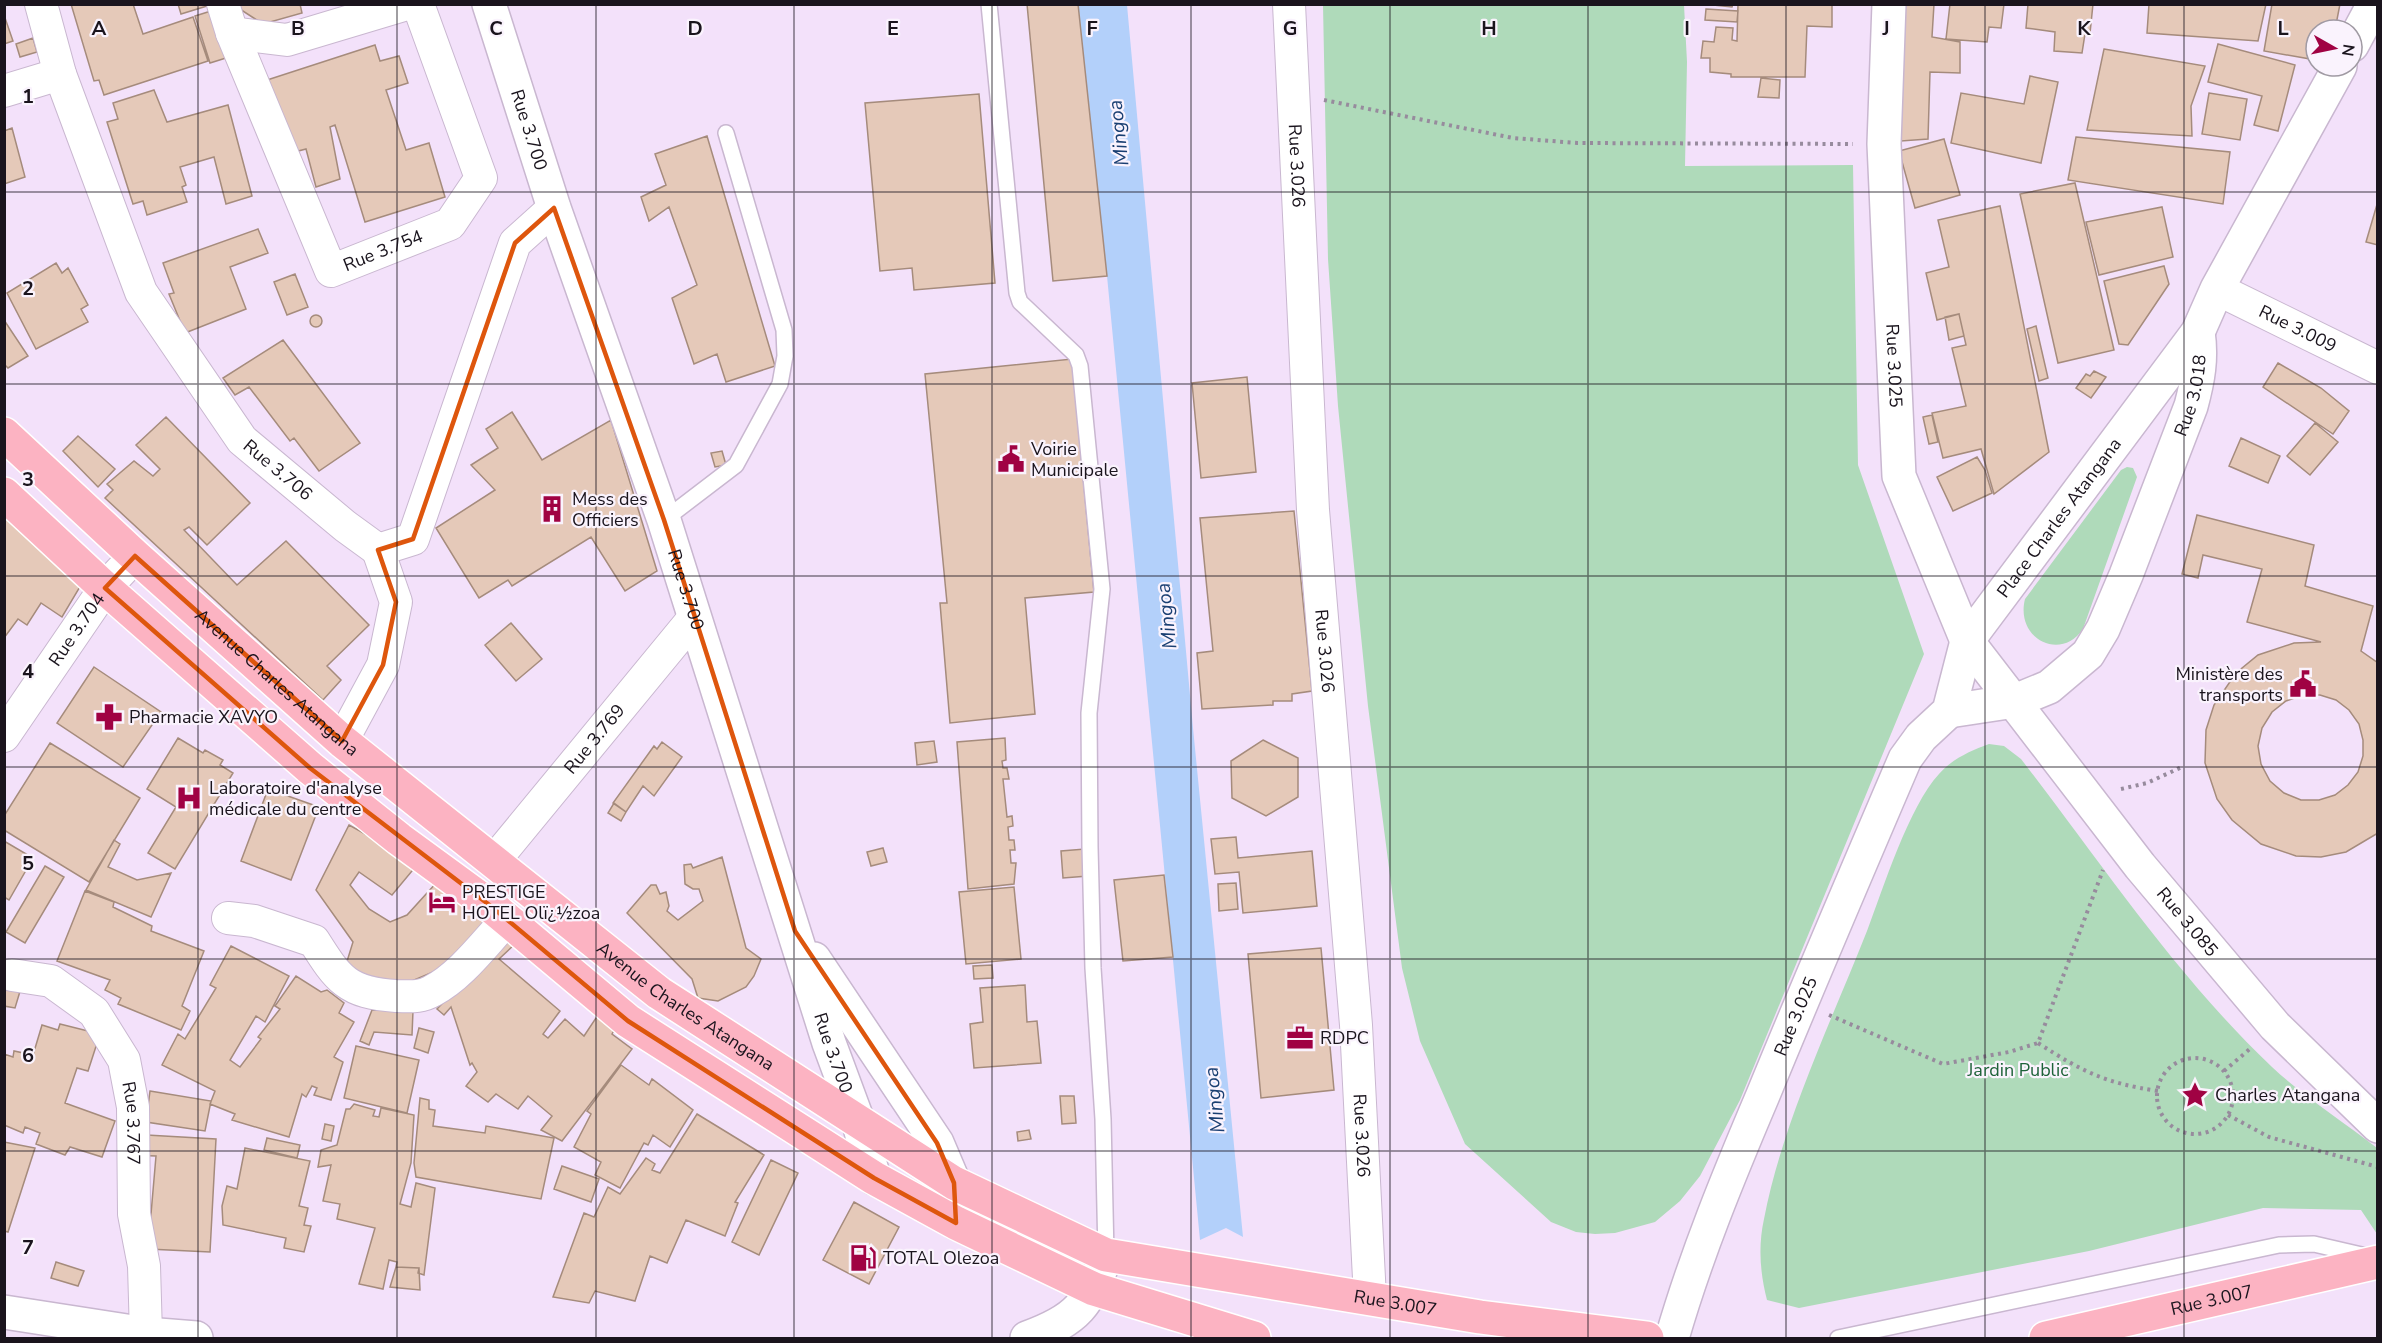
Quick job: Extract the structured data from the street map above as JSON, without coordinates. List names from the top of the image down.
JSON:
{
  "streets": {
    "main road": ["Avenue Charles Atangana", "Rue 3.007"],
    "street": [
      "Rue 3.700",
      "Rue 3.026",
      "Rue 3.754",
      "Rue 3.009",
      "Rue 3.025",
      "Rue 3.018",
      "Rue 3.706",
      "Place Charles Atangana",
      "Rue 3.704",
      "Rue 3.769",
      "Rue 3.085",
      "Rue 3.767"
    ]
  },
  "crossings": [
    ["Rue 3.700", "Avenue Charles Atangana"],
    ["Rue 3.700", "Rue 3.769"],
    ["Rue 3.026", "Rue 3.007"],
    ["Rue 3.009", "Rue 3.018"],
    ["Rue 3.025", "Place Charles Atangana"],
    ["Rue 3.018", "Place Charles Atangana"],
    ["Rue 3.018", "Rue 3.085"],
    ["Rue 3.704", "Avenue Charles Atangana"],
    ["Avenue Charles Atangana", "Rue 3.769"],
    ["Avenue Charles Atangana", "Rue 3.007"]
  ],
  "water": ["Mingoa"],
  "parks": ["Jardin Public"],
  "places": {
    "public building": ["Voirie Municipale", "Ministère des transports"],
    "building": ["Mess des Officiers"],
    "pharmacy": ["Pharmacie XAVYO"],
    "hospital": ["Laboratoire d'analyse médicale du centre"],
    "hotel": ["PRESTIGE HOTEL Olï¿½zoa"],
    "office": ["RDPC"],
    "place": ["Charles Atangana"],
    "fuel station": ["TOTAL Olezoa"]
  },
  "north": "right",
  "grid": {
    "columns": [
      "A",
      "B",
      "C",
      "D",
      "E",
      "F",
      "G",
      "H",
      "I",
      "J",
      "K",
      "L"
    ],
    "rows": [
      "1",
      "2",
      "3",
      "4",
      "5",
      "6",
      "7"
    ]
  }
}
